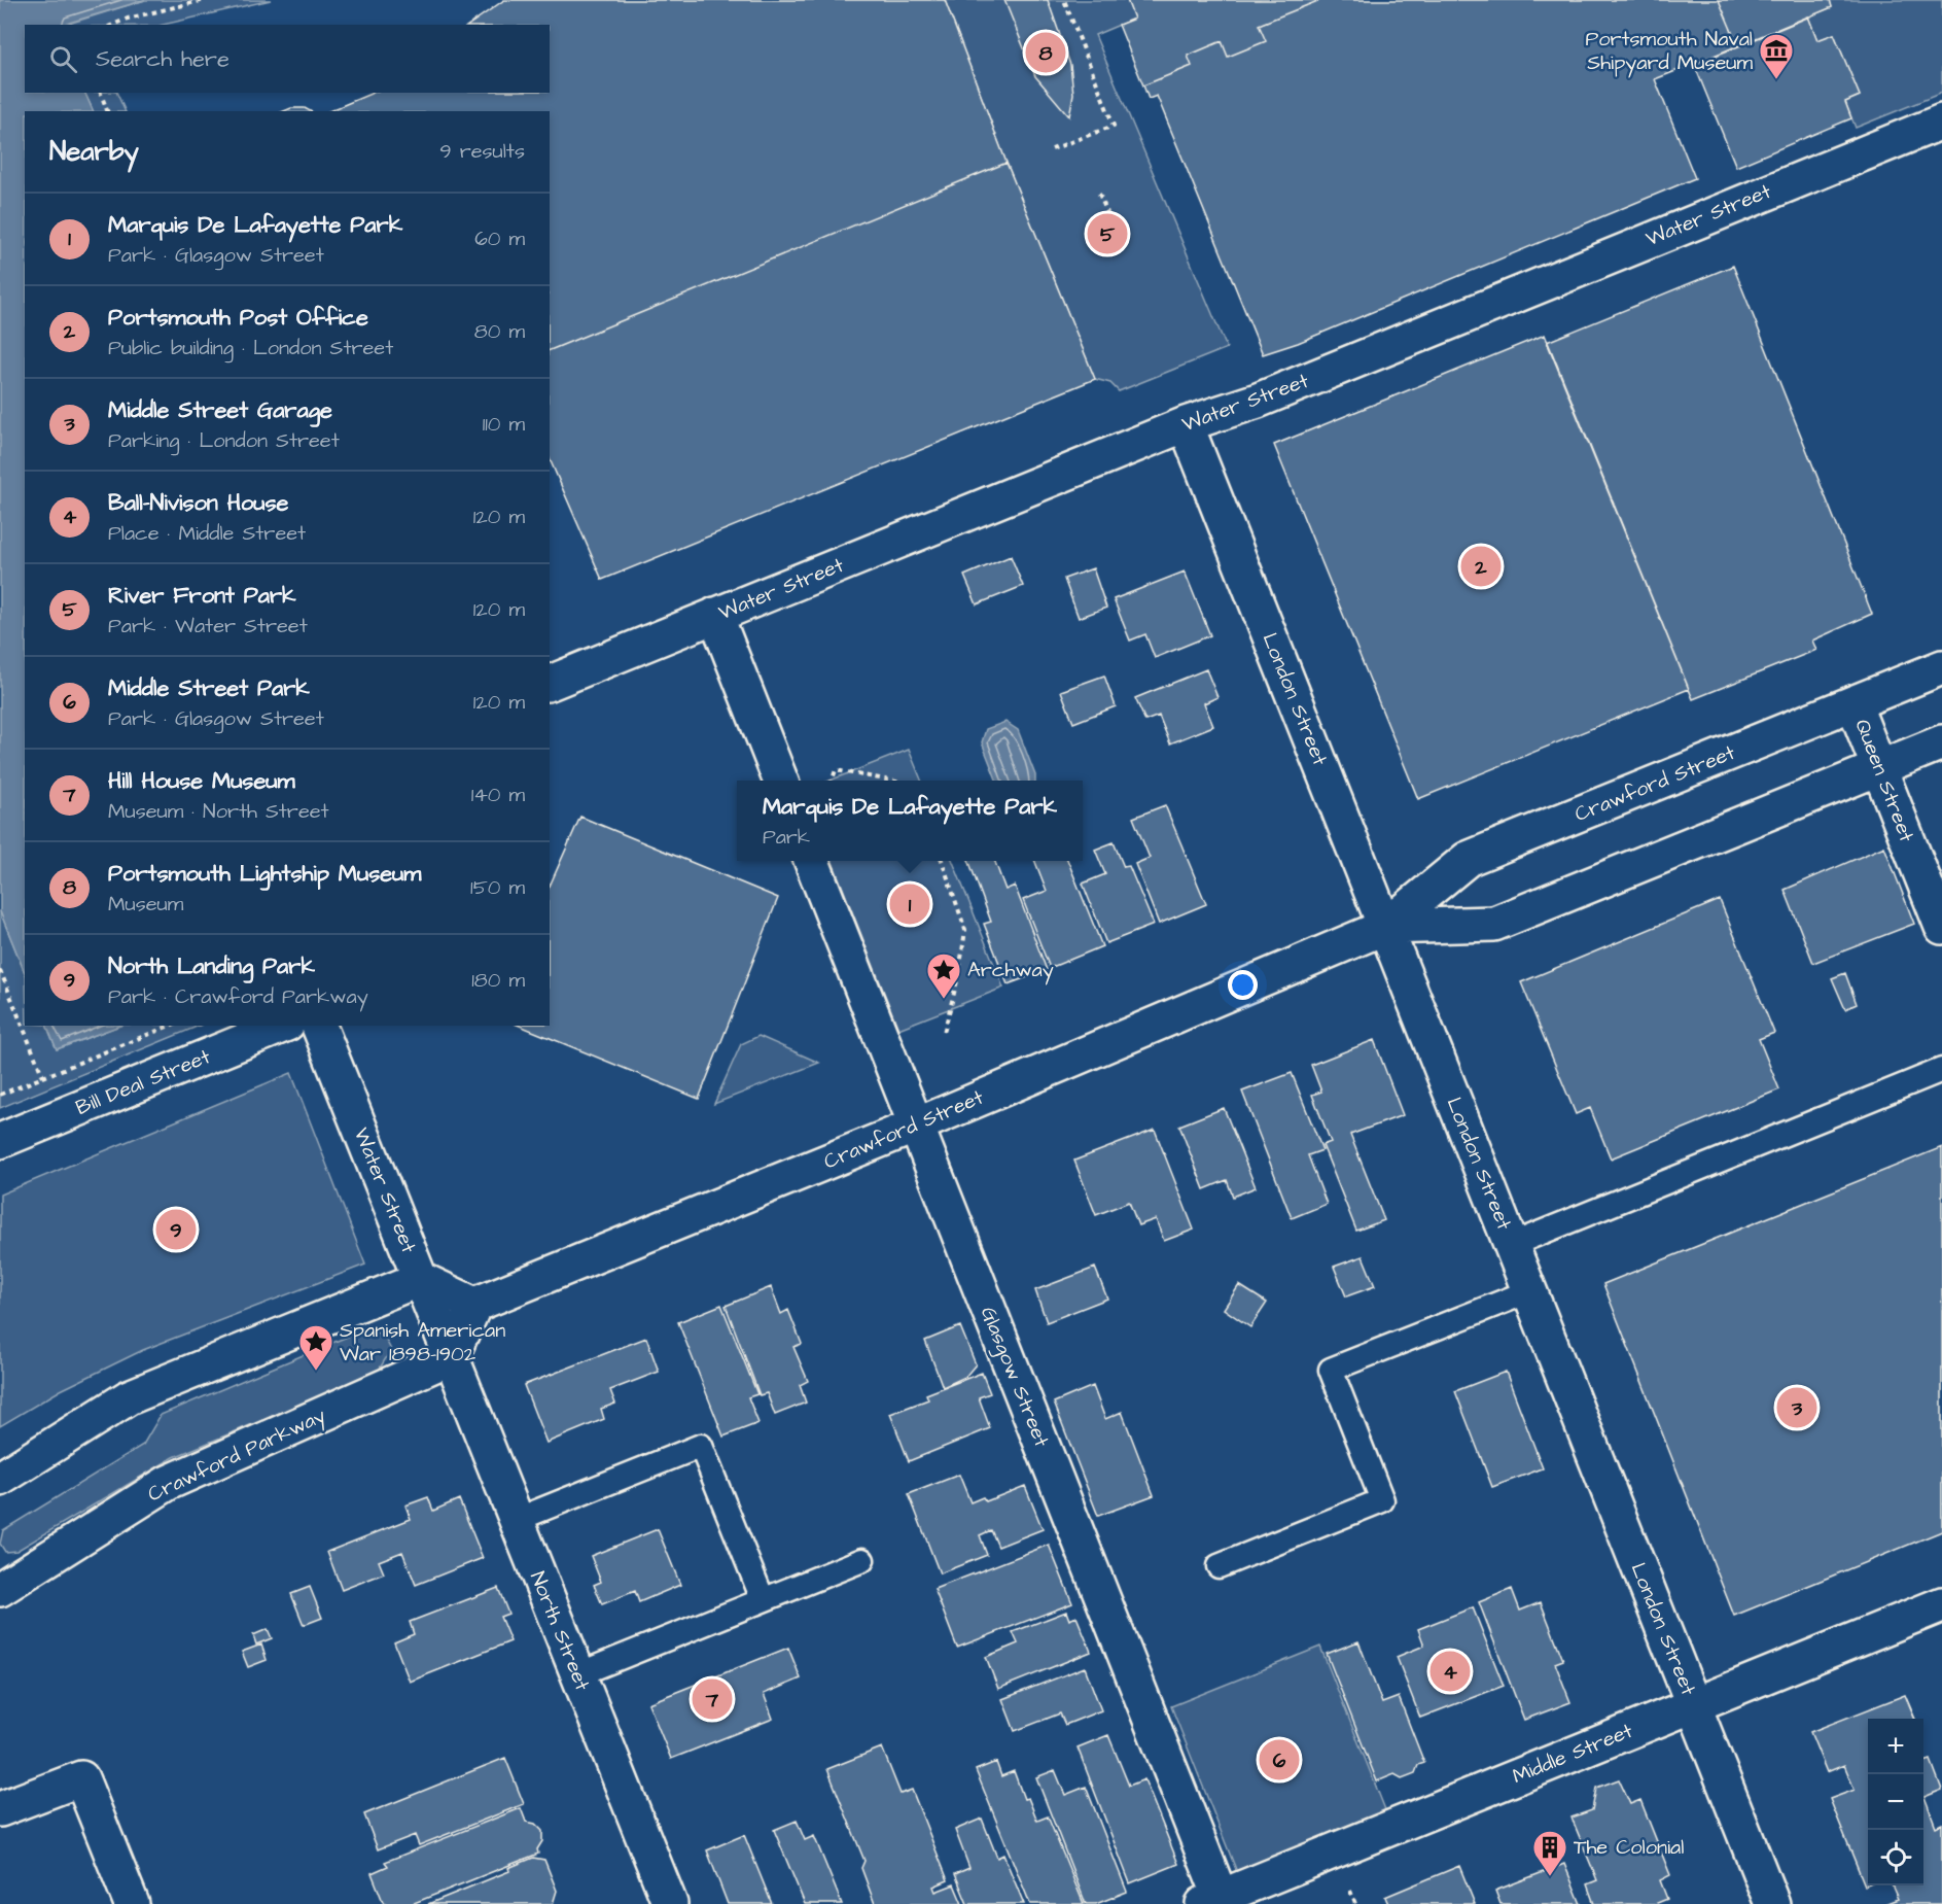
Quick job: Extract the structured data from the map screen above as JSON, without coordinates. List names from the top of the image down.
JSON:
{
  "streets": {
    "street": [
      "Water Street",
      "London Street",
      "Queen Street",
      "Crawford Street",
      "Bill Deal Street",
      "Glasgow Street",
      "Crawford Parkway",
      "North Street",
      "Middle Street"
    ]
  },
  "crossings": [
    ["Water Street", "London Street"],
    ["Water Street", "Crawford Parkway"],
    ["Water Street", "North Street"],
    ["London Street", "Crawford Street"],
    ["London Street", "Middle Street"],
    ["Queen Street", "Crawford Street"],
    ["Crawford Street", "Glasgow Street"],
    ["Glasgow Street", "Middle Street"],
    ["Crawford Parkway", "North Street"]
  ],
  "places": {
    "museum": ["Portsmouth Naval Shipyard Museum"],
    "place": ["Archway", "Spanish American War 1898-1902"],
    "building": ["The Colonial"]
  },
  "page": {
    "search": "Search here",
    "pins": [
      "8",
      "5",
      "2",
      "1",
      "9",
      "3",
      "4",
      "7",
      "6"
    ],
    "heading": ["Nearby", "9 results"],
    "list": [
      {
        "mark": "1",
        "name": "Marquis De Lafayette Park",
        "note": "Park · Glasgow Street",
        "value": "60 m"
      },
      {
        "mark": "2",
        "name": "Portsmouth Post Office",
        "note": "Public building · London Street",
        "value": "80 m"
      },
      {
        "mark": "3",
        "name": "Middle Street Garage",
        "note": "Parking · London Street",
        "value": "110 m"
      },
      {
        "mark": "4",
        "name": "Ball-Nivison House",
        "note": "Place · Middle Street",
        "value": "120 m"
      },
      {
        "mark": "5",
        "name": "River Front Park",
        "note": "Park · Water Street",
        "value": "120 m"
      },
      {
        "mark": "6",
        "name": "Middle Street Park",
        "note": "Park · Glasgow Street",
        "value": "120 m"
      },
      {
        "mark": "7",
        "name": "Hill House Museum",
        "note": "Museum · North Street",
        "value": "140 m"
      },
      {
        "mark": "8",
        "name": "Portsmouth Lightship Museum",
        "note": "Museum",
        "value": "150 m"
      },
      {
        "mark": "9",
        "name": "North Landing Park",
        "note": "Park · Crawford Parkway",
        "value": "180 m"
      }
    ],
    "popup": ["Marquis De Lafayette Park", "Park"],
    "map_buttons": ["+", "−"]
  }
}
